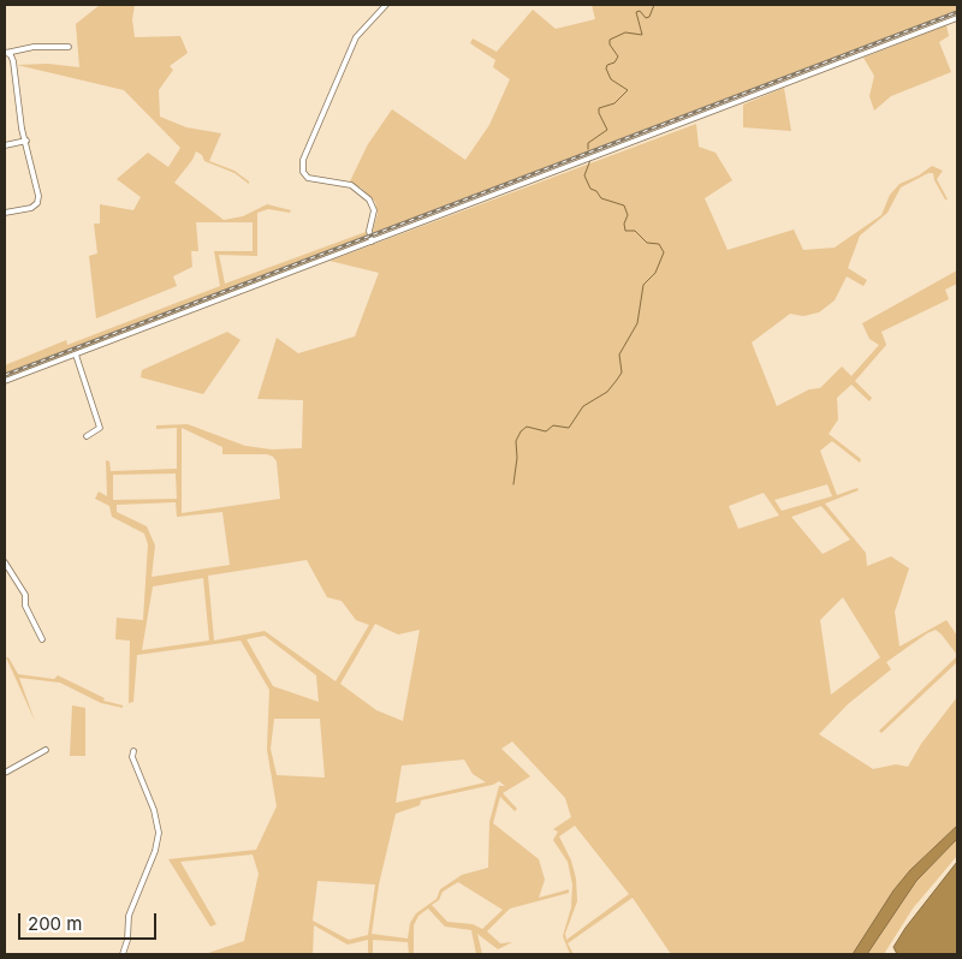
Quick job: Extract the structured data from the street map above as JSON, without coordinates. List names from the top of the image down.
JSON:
{
  "scale_bar": "200 m"
}
